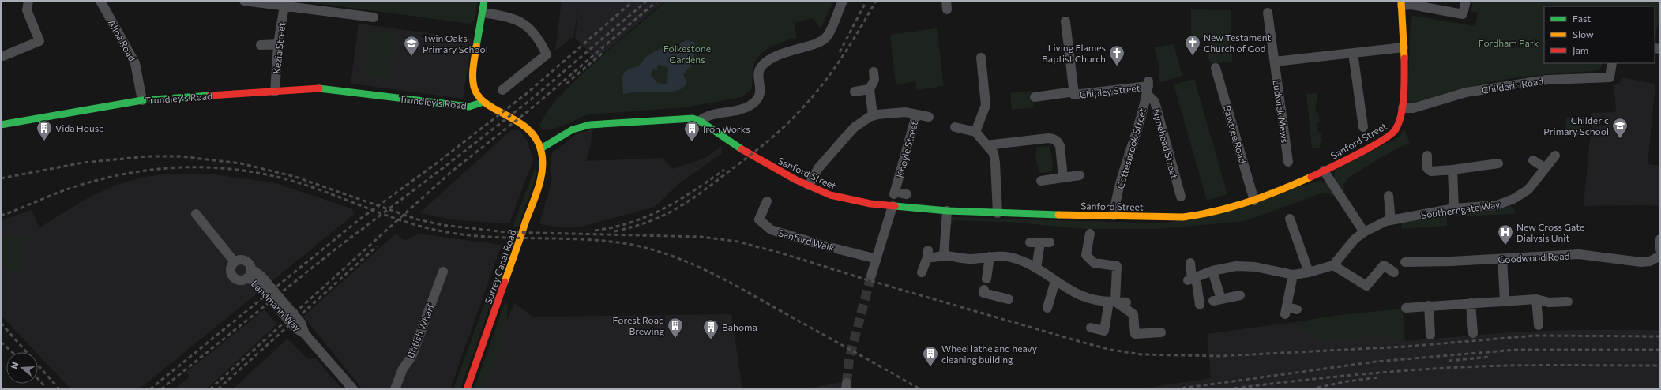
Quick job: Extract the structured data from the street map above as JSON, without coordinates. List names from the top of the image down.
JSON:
{
  "streets": {
    "main road": ["Trundley's Road", "Sanford Street", "Surrey Canal Road"],
    "street": [
      "Alloa Road",
      "Kezia Street",
      "Childeric Road",
      "Chipley Street",
      "Ludwick Mews",
      "Bawtree Road",
      "Nynehead Street",
      "Cottesbrook Street",
      "Knoyle Street",
      "Southerngate Way",
      "Sanford Walk",
      "Goodwood Road",
      "Landmann Way",
      "British Wharf"
    ]
  },
  "crossings": [
    ["Alloa Road", "Trundley's Road"],
    ["Kezia Street", "Trundley's Road"],
    ["Childeric Road", "Sanford Street"],
    ["Chipley Street", "Nynehead Street"],
    ["Chipley Street", "Cottesbrook Street"],
    ["Bawtree Road", "Sanford Street"],
    ["Sanford Street", "Cottesbrook Street"],
    ["Sanford Street", "Knoyle Street"],
    ["Nynehead Street", "Cottesbrook Street"]
  ],
  "parks": ["Fordham Park", "Folkestone Gardens"],
  "places": {
    "church": ["New Testament Church of God", "Living Flames Baptist Church"],
    "school or university": ["Twin Oaks Primary School", "Childeric Primary School"],
    "building": [
      "Vida House",
      "Iron Works",
      "Forest Road Brewing",
      "Bahoma",
      "Wheel lathe and heavy cleaning building"
    ],
    "hospital": ["New Cross Gate Dialysis Unit"]
  },
  "legend": ["Fast", "Slow", "Jam"],
  "north": "left"
}
